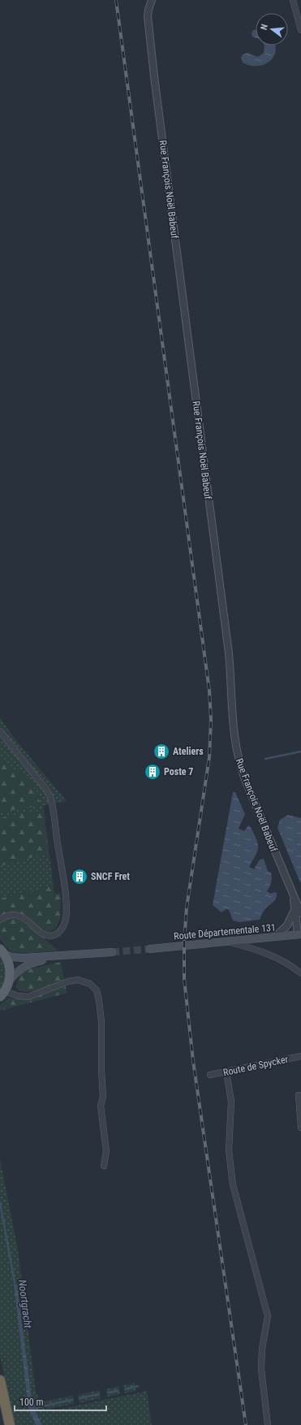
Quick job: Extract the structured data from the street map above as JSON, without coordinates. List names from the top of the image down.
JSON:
{
  "streets": {
    "main road": ["Route Départementale 131"],
    "street": ["Rue François Noël Babeuf", "Route de Spycker"]
  },
  "crossings": [
    ["Rue François Noël Babeuf", "Route Départementale 131"]
  ],
  "water": ["Noortgracht"],
  "places": {
    "building": ["Ateliers", "Poste 7", "SNCF Fret"]
  },
  "scale_bar": "100 m",
  "north": "left"
}
